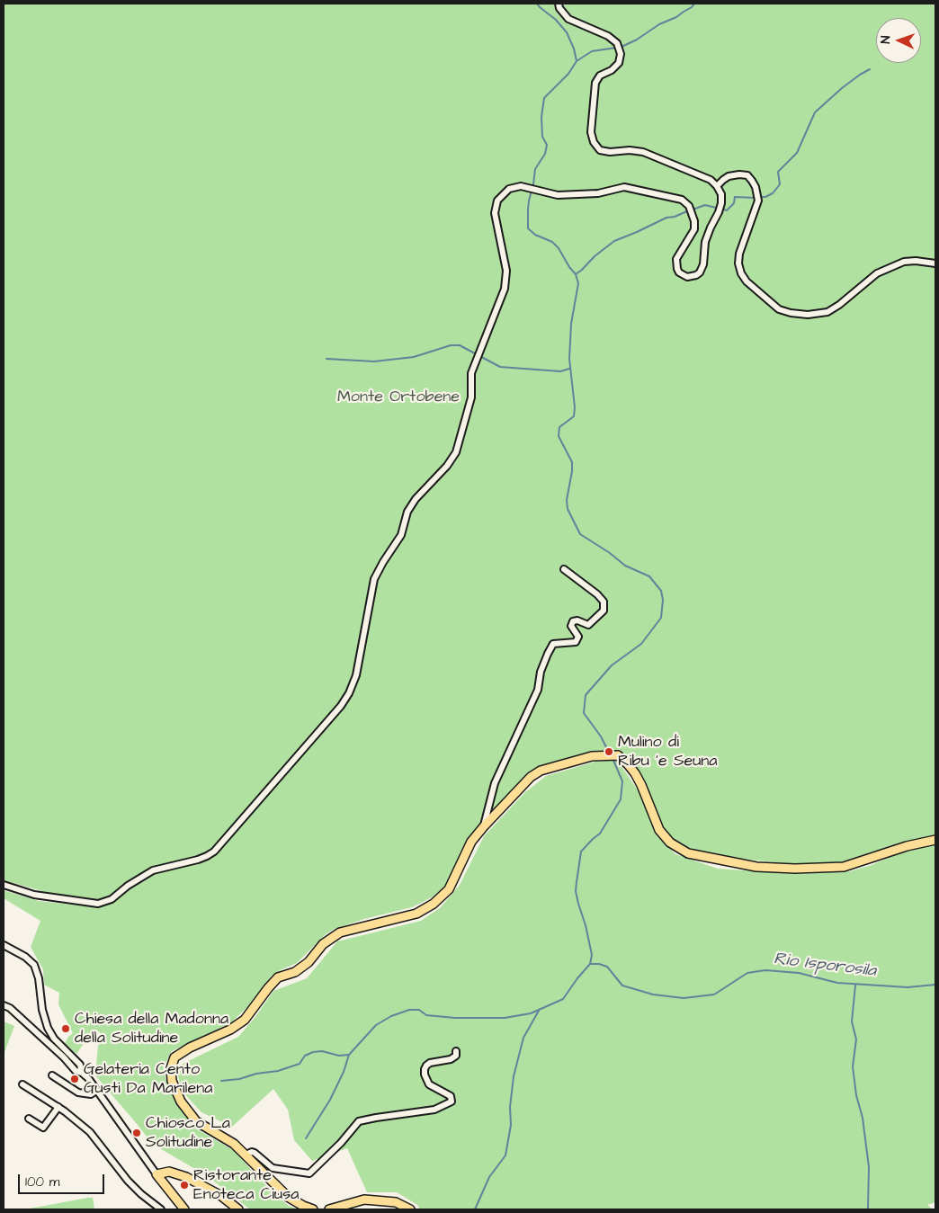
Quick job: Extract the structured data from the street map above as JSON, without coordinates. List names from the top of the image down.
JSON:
{
  "water": ["Rio Isporosila"],
  "parks": ["Monte Ortobene"],
  "places": [
    "Mulino di Ribu 'e Seuna",
    "Chiesa della Madonna della Solitudine",
    "Gelateria Cento Gusti Da Marilena",
    "Chiosco La Solitudine",
    "Ristorante Enoteca Ciusa"
  ],
  "scale_bar": "100 m",
  "north": "left"
}
